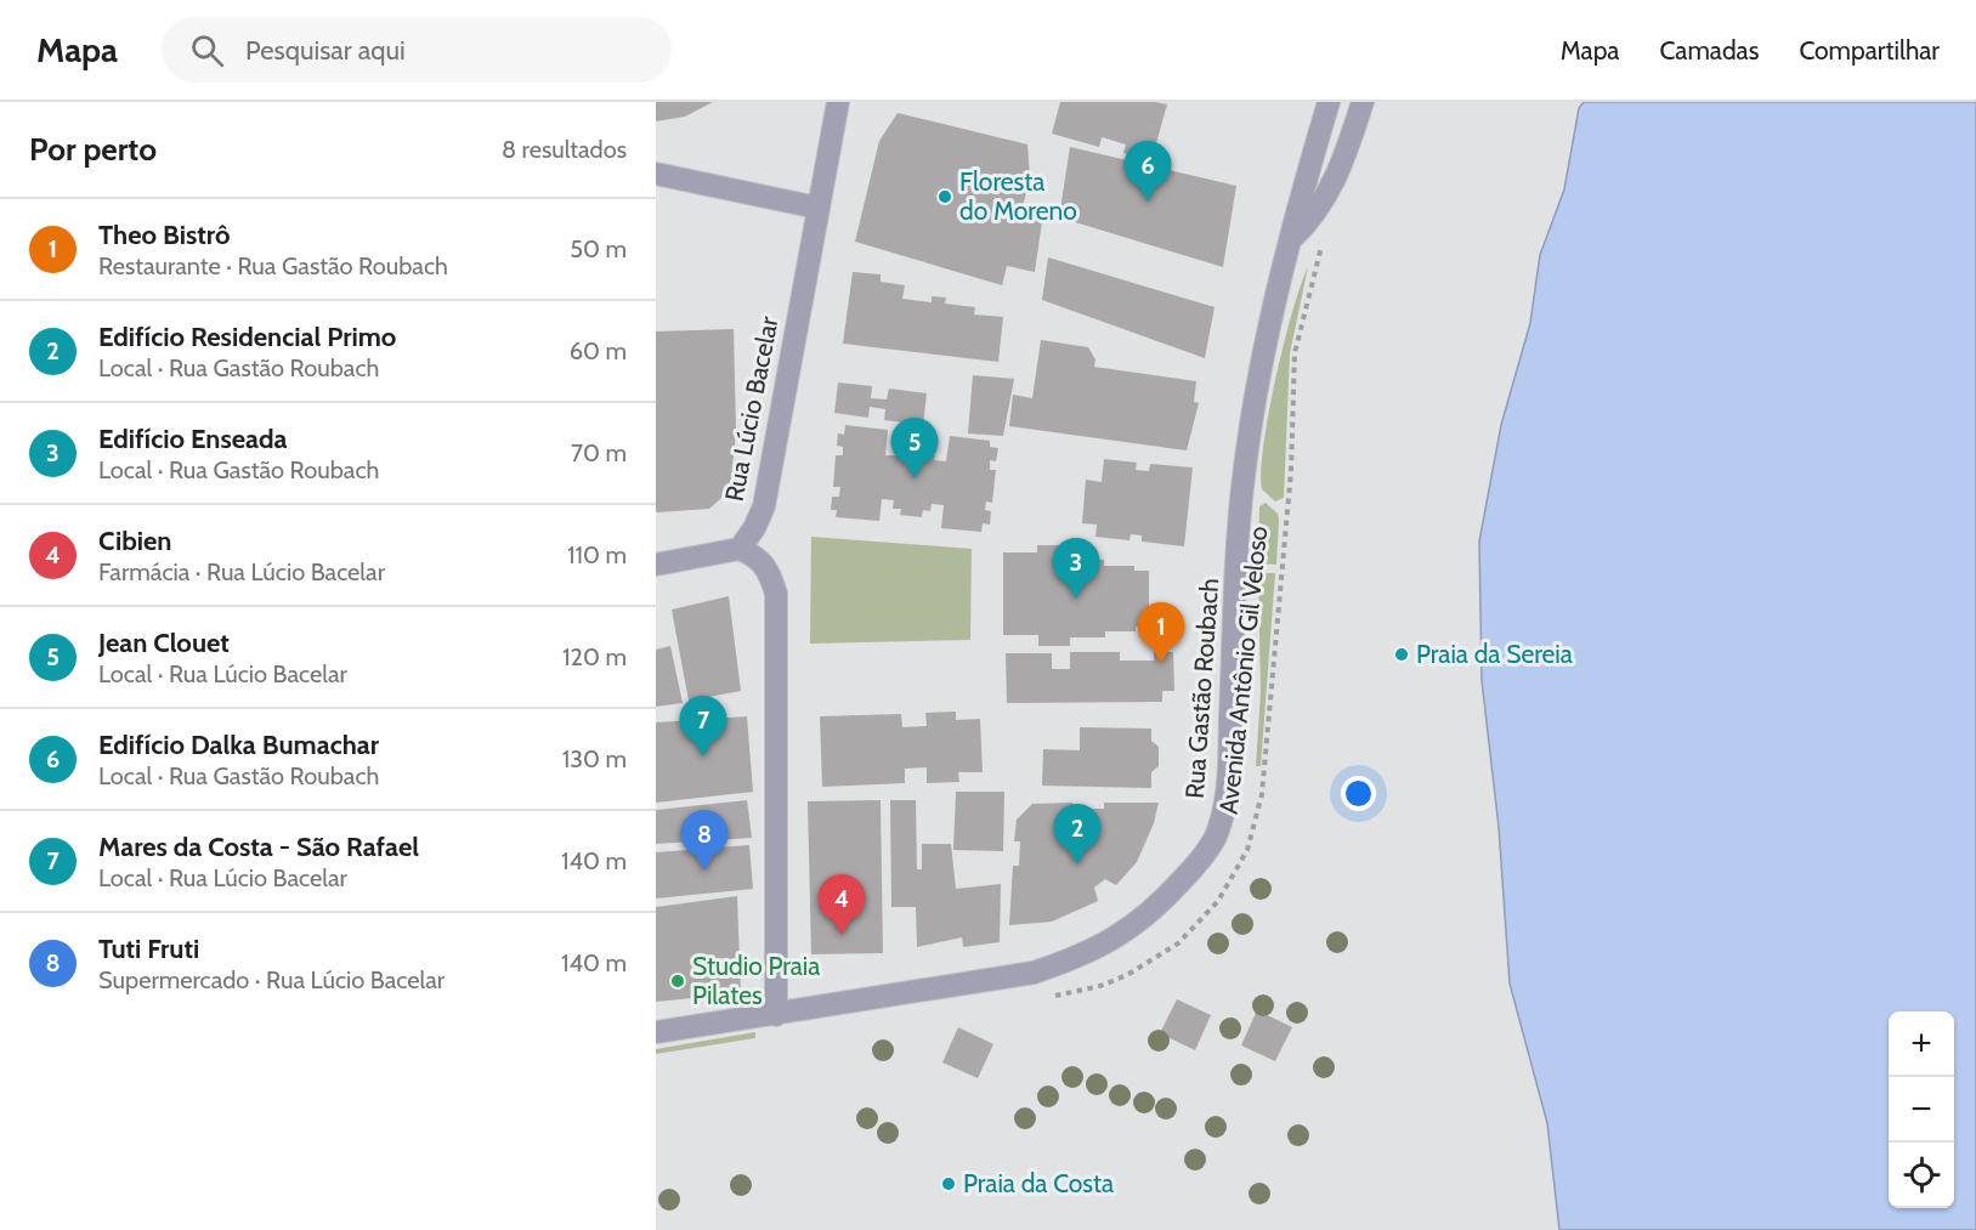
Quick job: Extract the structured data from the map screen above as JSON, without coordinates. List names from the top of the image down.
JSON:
{
  "streets": {
    "street": ["Rua Lúcio Bacelar", "Rua Gastão Roubach"],
    "path": ["Avenida Antônio Gil Veloso"]
  },
  "places": [
    "Floresta do Moreno",
    "Praia da Sereia",
    "Studio Praia Pilates",
    "Praia da Costa"
  ],
  "page": {
    "header": "Mapa",
    "search": "Pesquisar aqui",
    "nav": ["Mapa", "Camadas", "Compartilhar"],
    "heading": ["Por perto", "8 resultados"],
    "pins": [
      "6",
      "5",
      "3",
      "1",
      "7",
      "2",
      "8",
      "4"
    ],
    "list": [
      {
        "mark": "1",
        "name": "Theo Bistrô",
        "note": "Restaurante · Rua Gastão Roubach",
        "value": "50 m"
      },
      {
        "mark": "2",
        "name": "Edifício Residencial Primo",
        "note": "Local · Rua Gastão Roubach",
        "value": "60 m"
      },
      {
        "mark": "3",
        "name": "Edifício Enseada",
        "note": "Local · Rua Gastão Roubach",
        "value": "70 m"
      },
      {
        "mark": "4",
        "name": "Cibien",
        "note": "Farmácia · Rua Lúcio Bacelar",
        "value": "110 m"
      },
      {
        "mark": "5",
        "name": "Jean Clouet",
        "note": "Local · Rua Lúcio Bacelar",
        "value": "120 m"
      },
      {
        "mark": "6",
        "name": "Edifício Dalka Bumachar",
        "note": "Local · Rua Gastão Roubach",
        "value": "130 m"
      },
      {
        "mark": "7",
        "name": "Mares da Costa - São Rafael",
        "note": "Local · Rua Lúcio Bacelar",
        "value": "140 m"
      },
      {
        "mark": "8",
        "name": "Tuti Fruti",
        "note": "Supermercado · Rua Lúcio Bacelar",
        "value": "140 m"
      }
    ],
    "map_buttons": ["+", "−"]
  }
}
